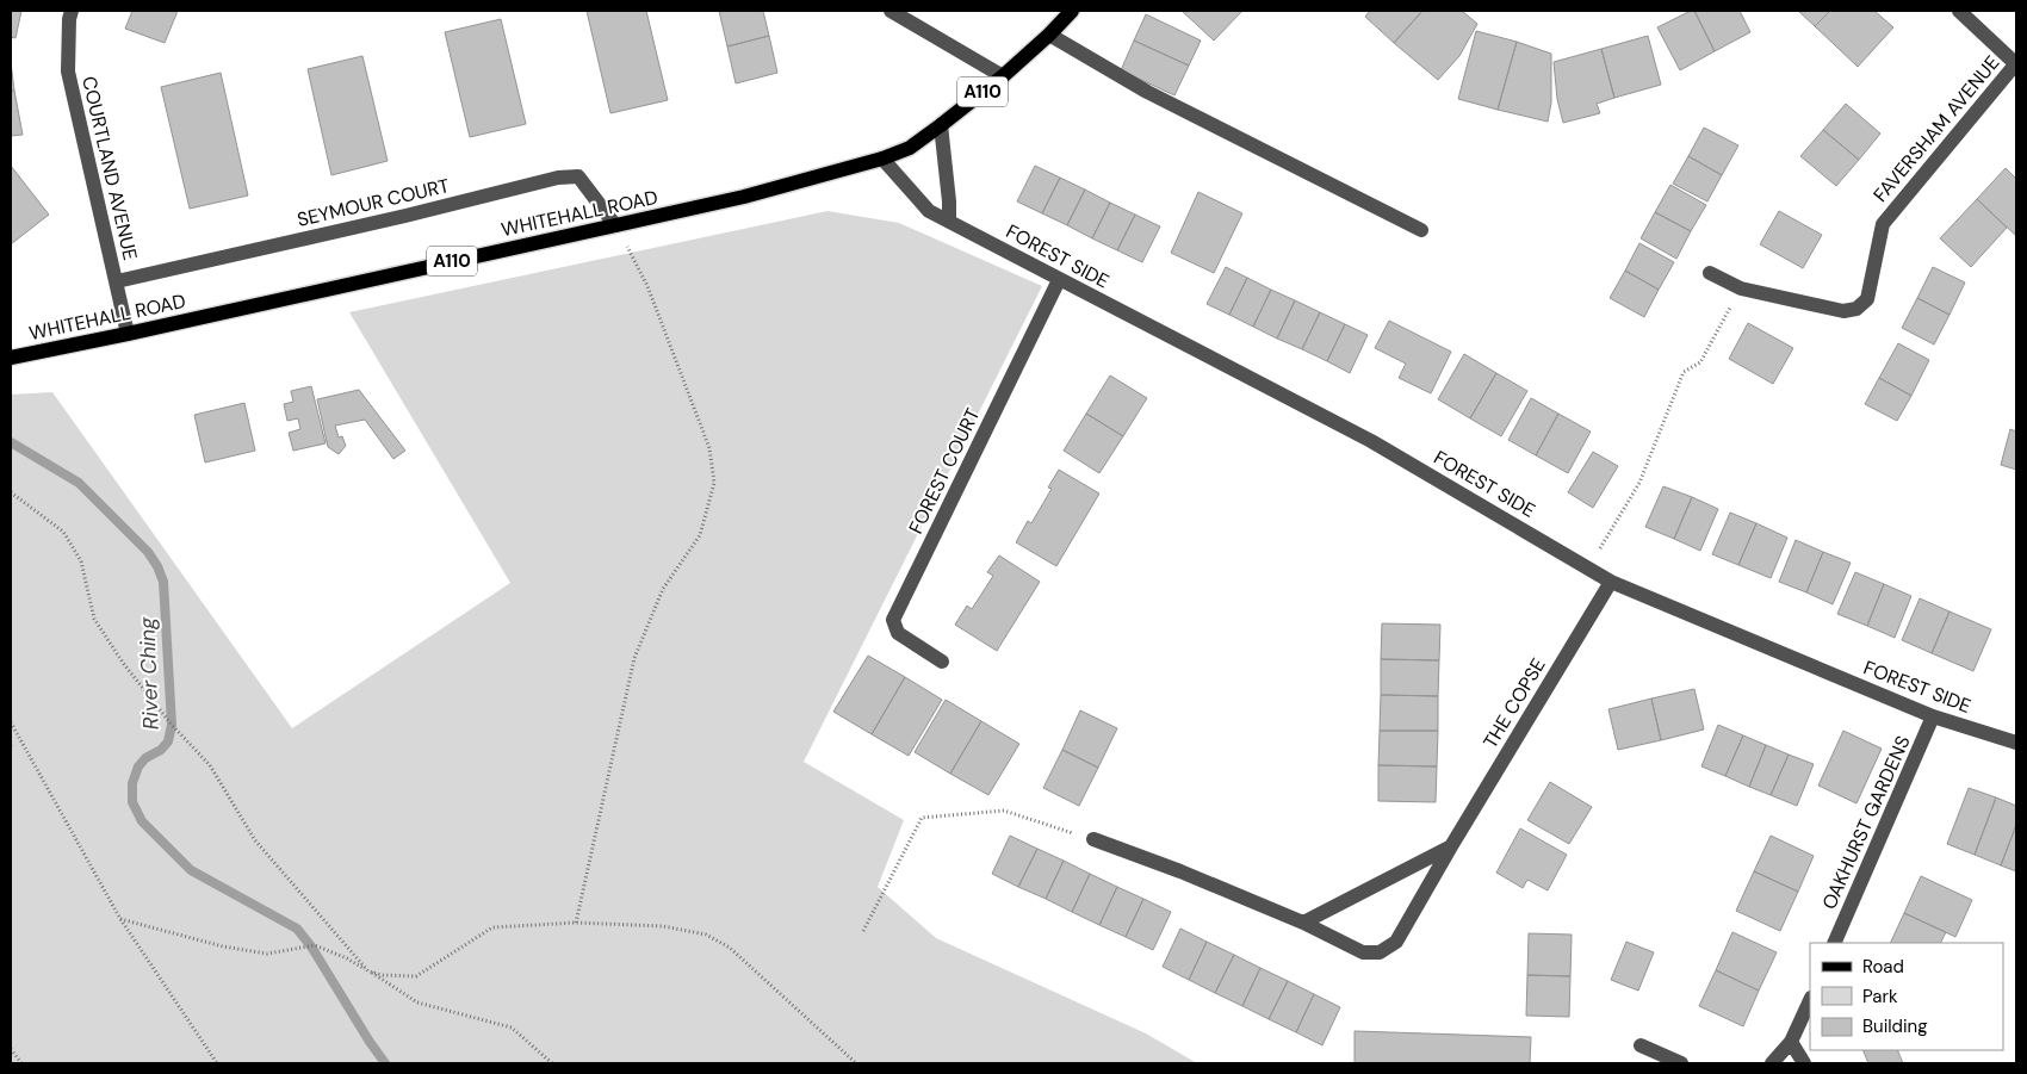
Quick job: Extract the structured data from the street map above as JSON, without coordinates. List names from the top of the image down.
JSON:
{
  "streets": {
    "main road": ["A110", "WHITEHALL ROAD"],
    "street": [
      "FAVERSHAM AVENUE",
      "COURTLAND AVENUE",
      "SEYMOUR COURT",
      "FOREST SIDE",
      "FOREST COURT",
      "THE COPSE",
      "OAKHURST GARDENS"
    ]
  },
  "crossings": [
    ["COURTLAND AVENUE", "SEYMOUR COURT"],
    ["COURTLAND AVENUE", "WHITEHALL ROAD"],
    ["SEYMOUR COURT", "WHITEHALL ROAD"],
    ["WHITEHALL ROAD", "FOREST SIDE"],
    ["FOREST SIDE", "FOREST COURT"],
    ["FOREST SIDE", "THE COPSE"],
    ["FOREST SIDE", "OAKHURST GARDENS"]
  ],
  "water": ["River Ching"],
  "legend": ["Road", "Park", "Building"]
}
